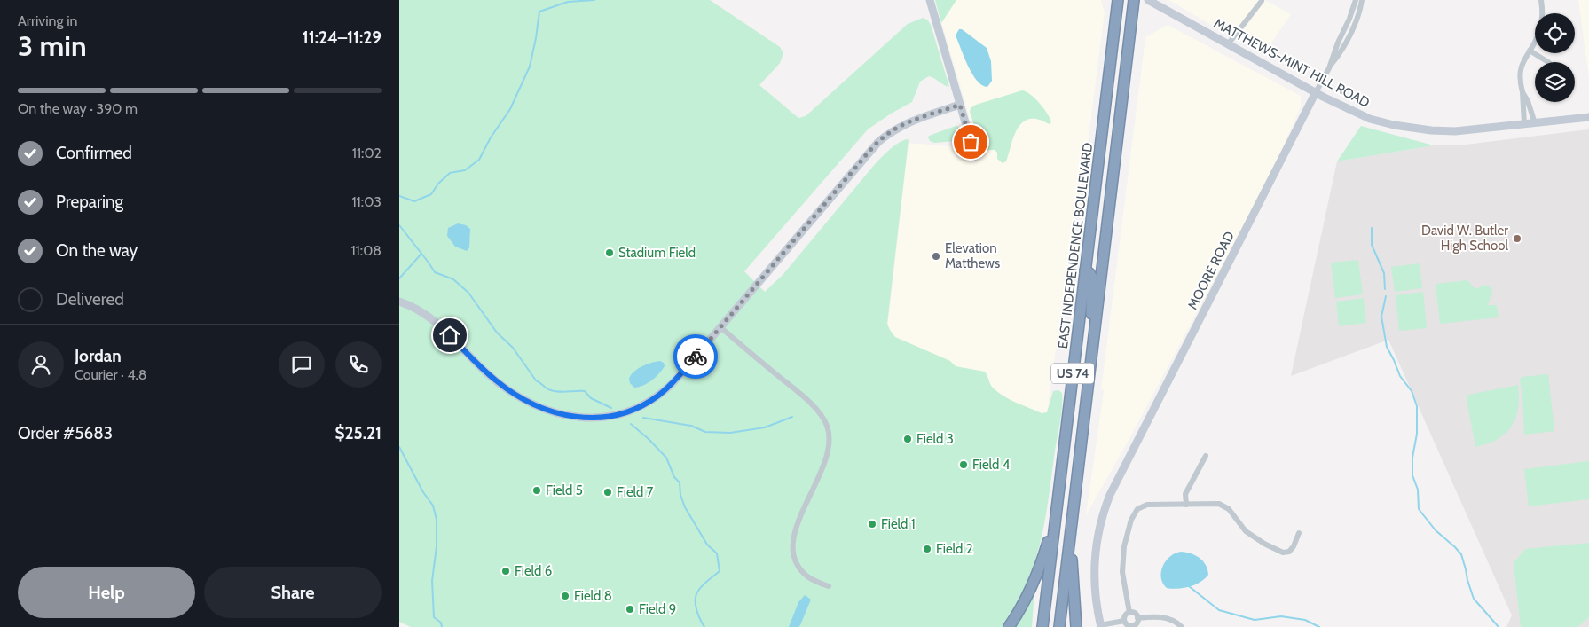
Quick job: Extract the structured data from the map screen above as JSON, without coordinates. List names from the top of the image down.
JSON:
{
  "streets": {
    "highway": ["EAST INDEPENDENCE BOULEVARD", "US 74"],
    "street": ["MATTHEWS-MINT HILL ROAD", "MOORE ROAD"]
  },
  "crossings": [
    ["MATTHEWS-MINT HILL ROAD", "MOORE ROAD"]
  ],
  "places": [
    "David W. Butler High School",
    "Stadium Field",
    "Elevation Matthews",
    "Field 3",
    "Field 4",
    "Field 5",
    "Field 7",
    "Field 1",
    "Field 2",
    "Field 6",
    "Field 8",
    "Field 9"
  ],
  "page": {
    "heading": ["3 min", "Arriving in", "11:24–11:29"],
    "panel": [
      "Jordan",
      "Courier · 4.8",
      "Order #5683",
      "$25.21"
    ],
    "bar": "On the way · 390 m",
    "list": [
      ["Confirmed", "11:02"],
      ["Preparing", "11:03"],
      ["On the way", "11:08"],
      "Delivered"
    ],
    "buttons": ["Help", "Share"]
  }
}
